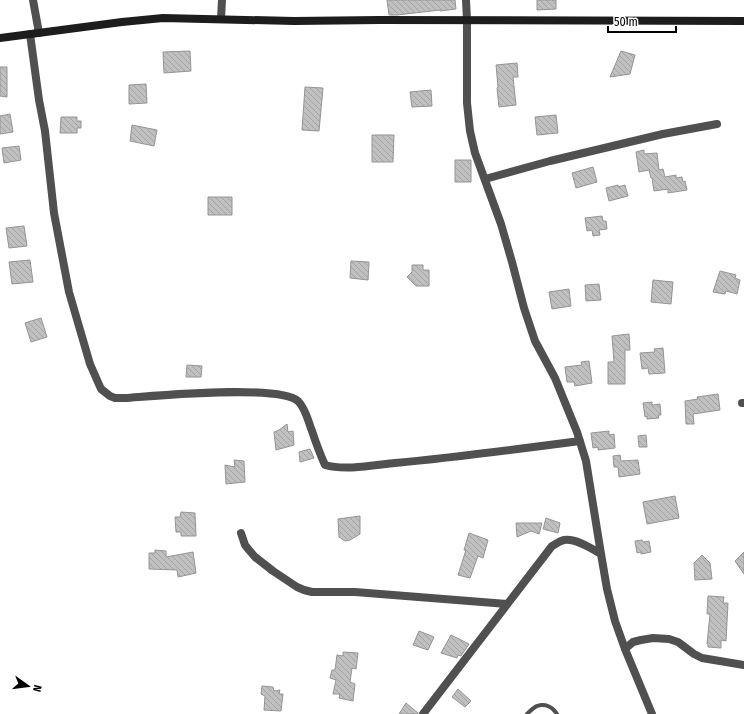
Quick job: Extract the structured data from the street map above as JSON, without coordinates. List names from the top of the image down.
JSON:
{
  "scale_bar": "50 m",
  "north": "right"
}
